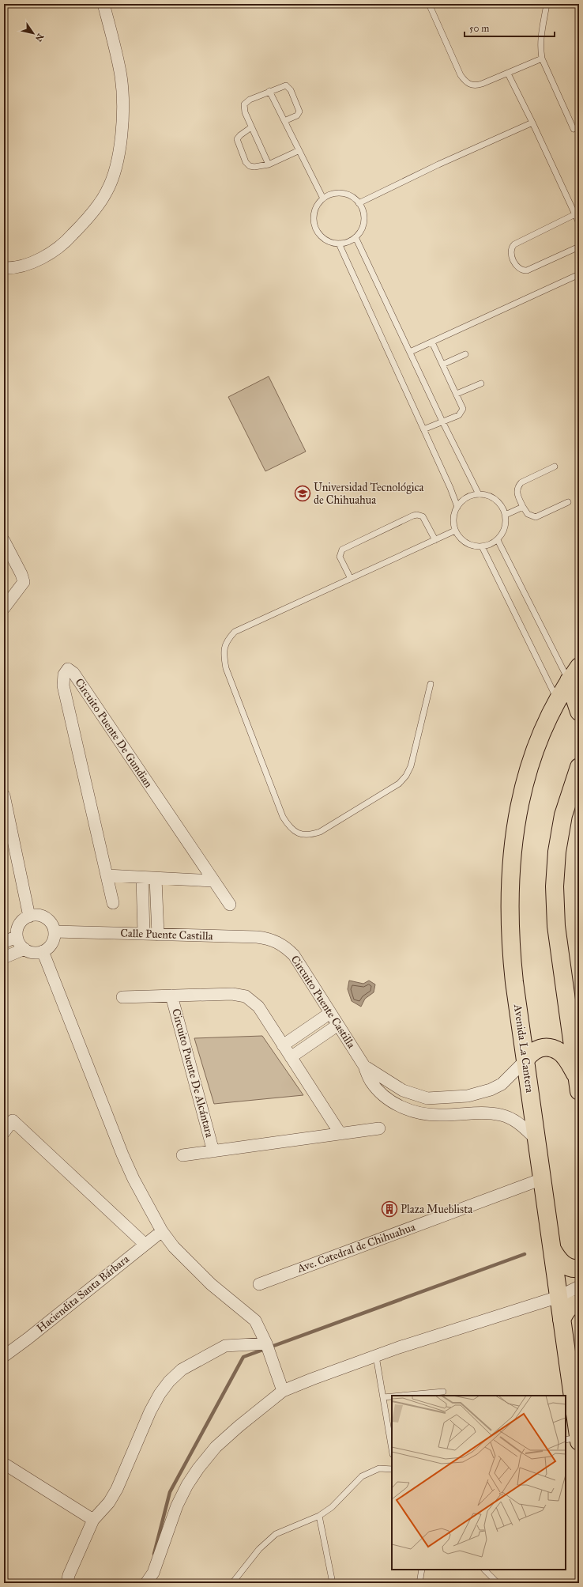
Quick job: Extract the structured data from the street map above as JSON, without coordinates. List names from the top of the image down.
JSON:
{
  "streets": {
    "main road": ["Avenida La Cantera"],
    "street": [
      "Circuito Puente De Gundian",
      "Calle Puente Castilla",
      "Circuito Puente Castilla",
      "Circuito Puente De Alcántara",
      "Ave. Catedral de Chihuahua",
      "Haciendita Santa Bárbara"
    ]
  },
  "crossings": [
    ["Calle Puente Castilla", "Circuito Puente Castilla"],
    ["Circuito Puente Castilla", "Avenida La Cantera"],
    ["Avenida La Cantera", "Ave. Catedral de Chihuahua"]
  ],
  "places": {
    "school or university": ["Universidad Tecnológica de Chihuahua"],
    "building": ["Plaza Mueblista"]
  },
  "scale_bar": "50 m",
  "north": "bottom right"
}
